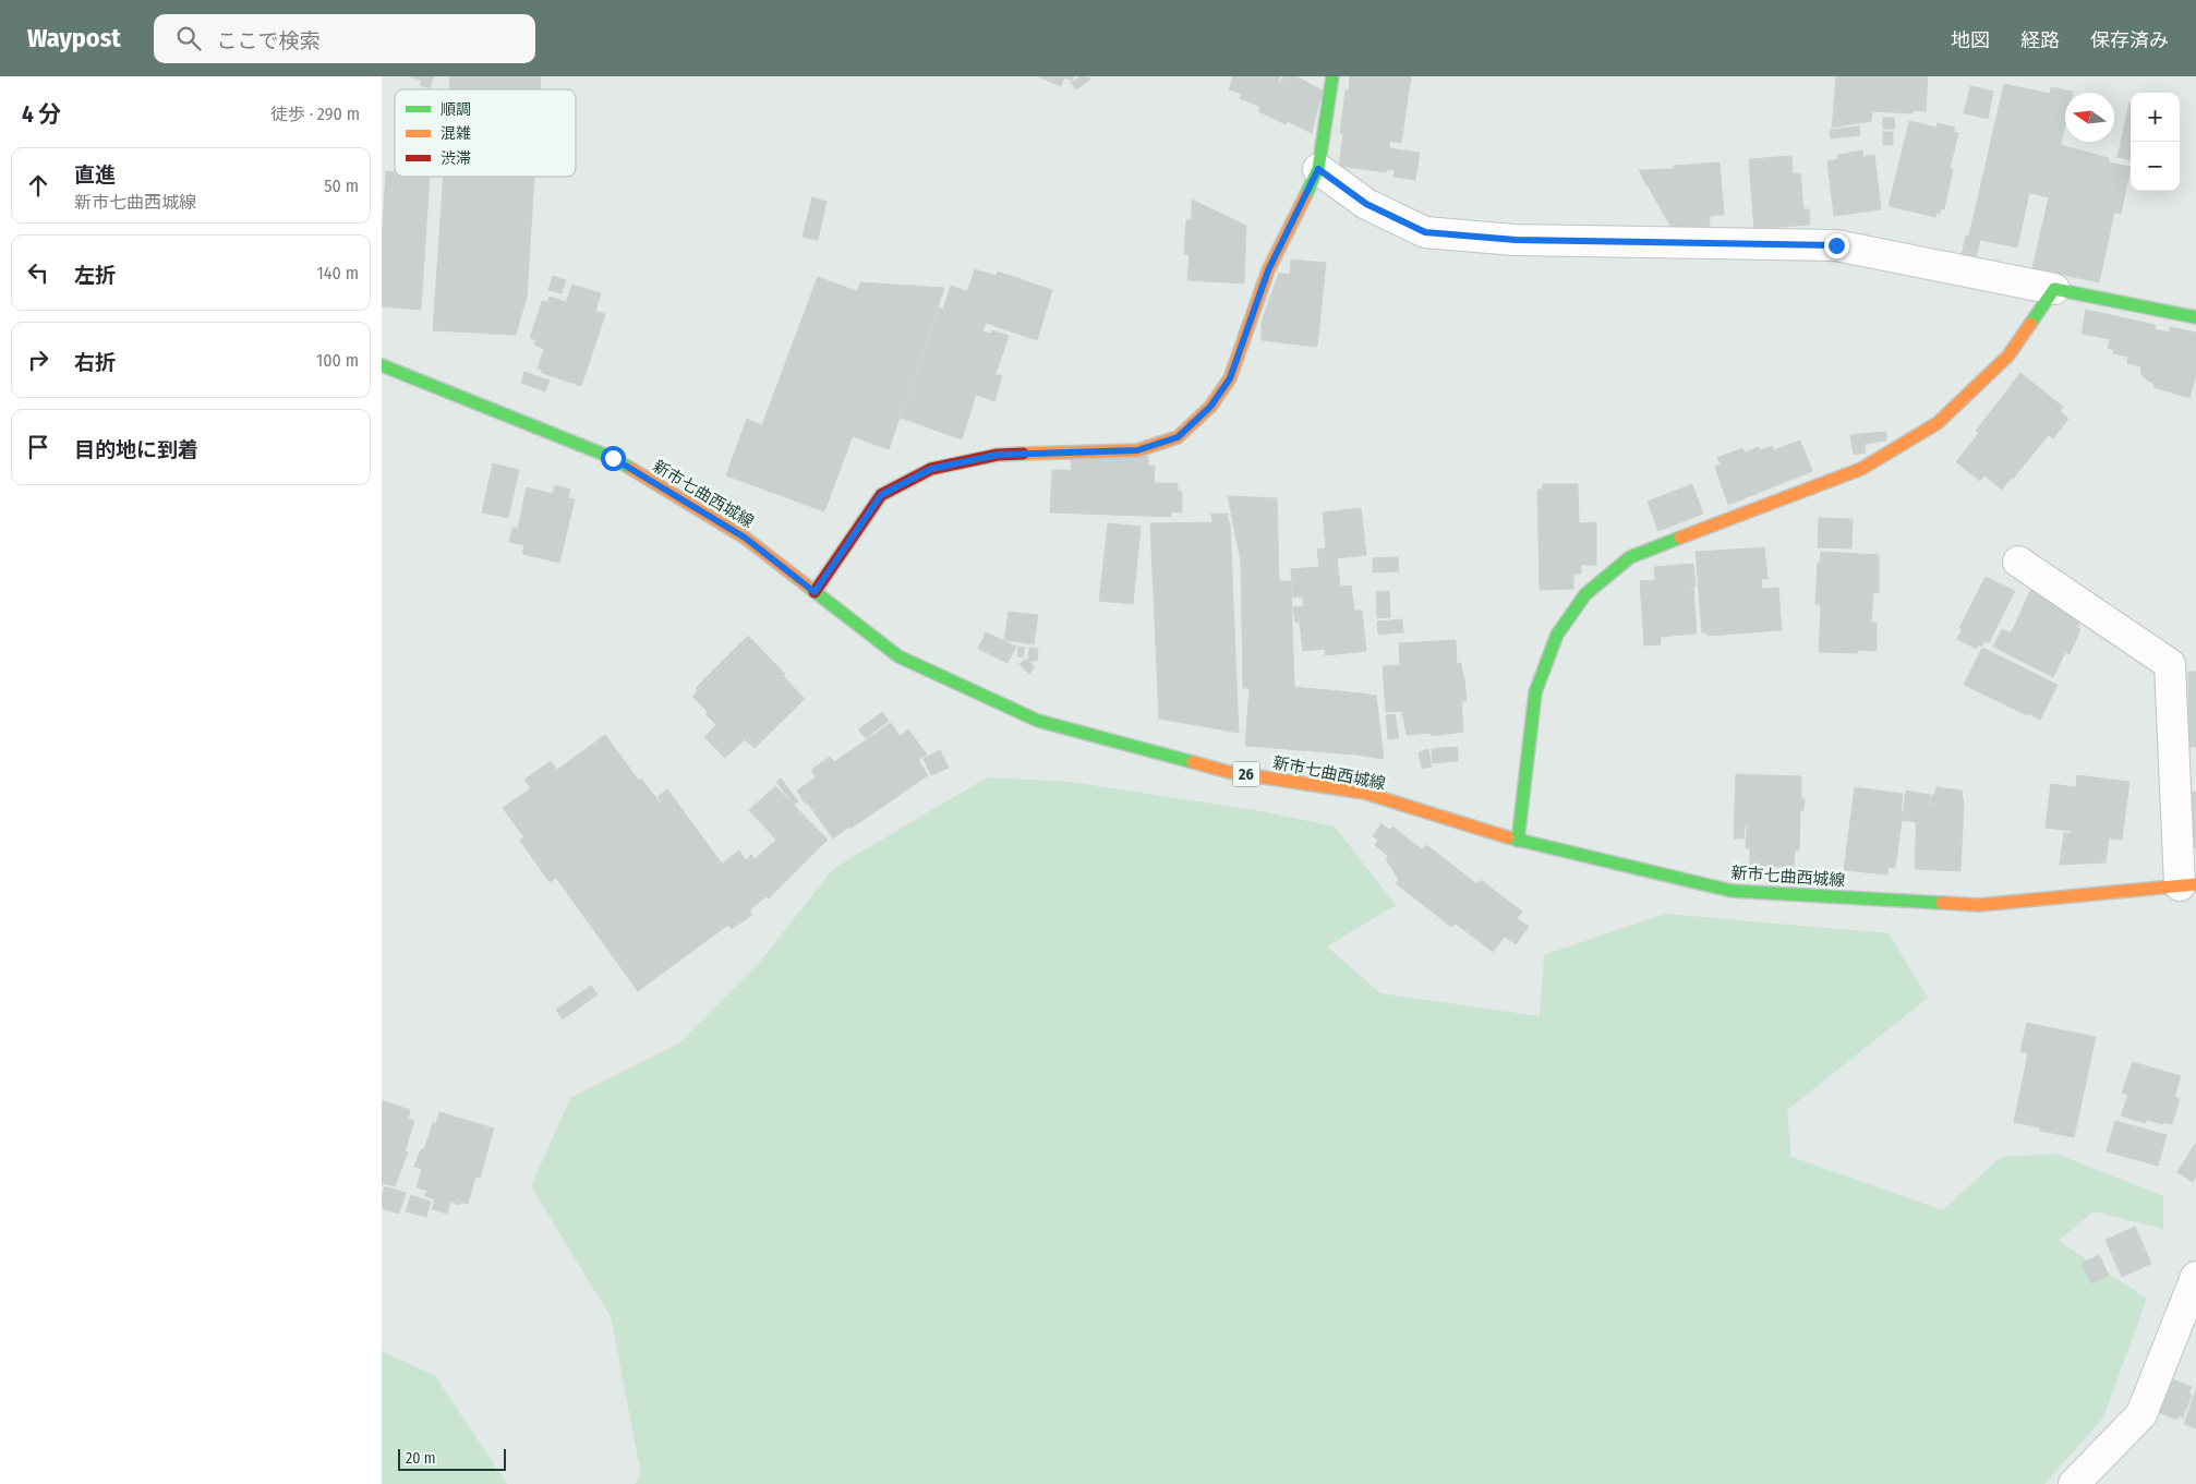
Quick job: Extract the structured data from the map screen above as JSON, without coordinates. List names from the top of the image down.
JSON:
{
  "streets": {
    "main road": ["新市七曲西城線", "26"]
  },
  "legend": ["順調", "混雑", "渋滞"],
  "scale_bar": "20 m",
  "north": "left",
  "page": {
    "header": "Waypost",
    "search": "ここで検索",
    "nav": ["地図", "経路", "保存済み"],
    "heading": ["4 分", "徒歩 · 290 m"],
    "map_buttons": ["+", "−"],
    "list": [
      ["直進", "新市七曲西城線", "50 m"],
      ["左折", "140 m"],
      ["右折", "100 m"],
      "目的地に到着"
    ],
    "scale": "20 m"
  }
}
